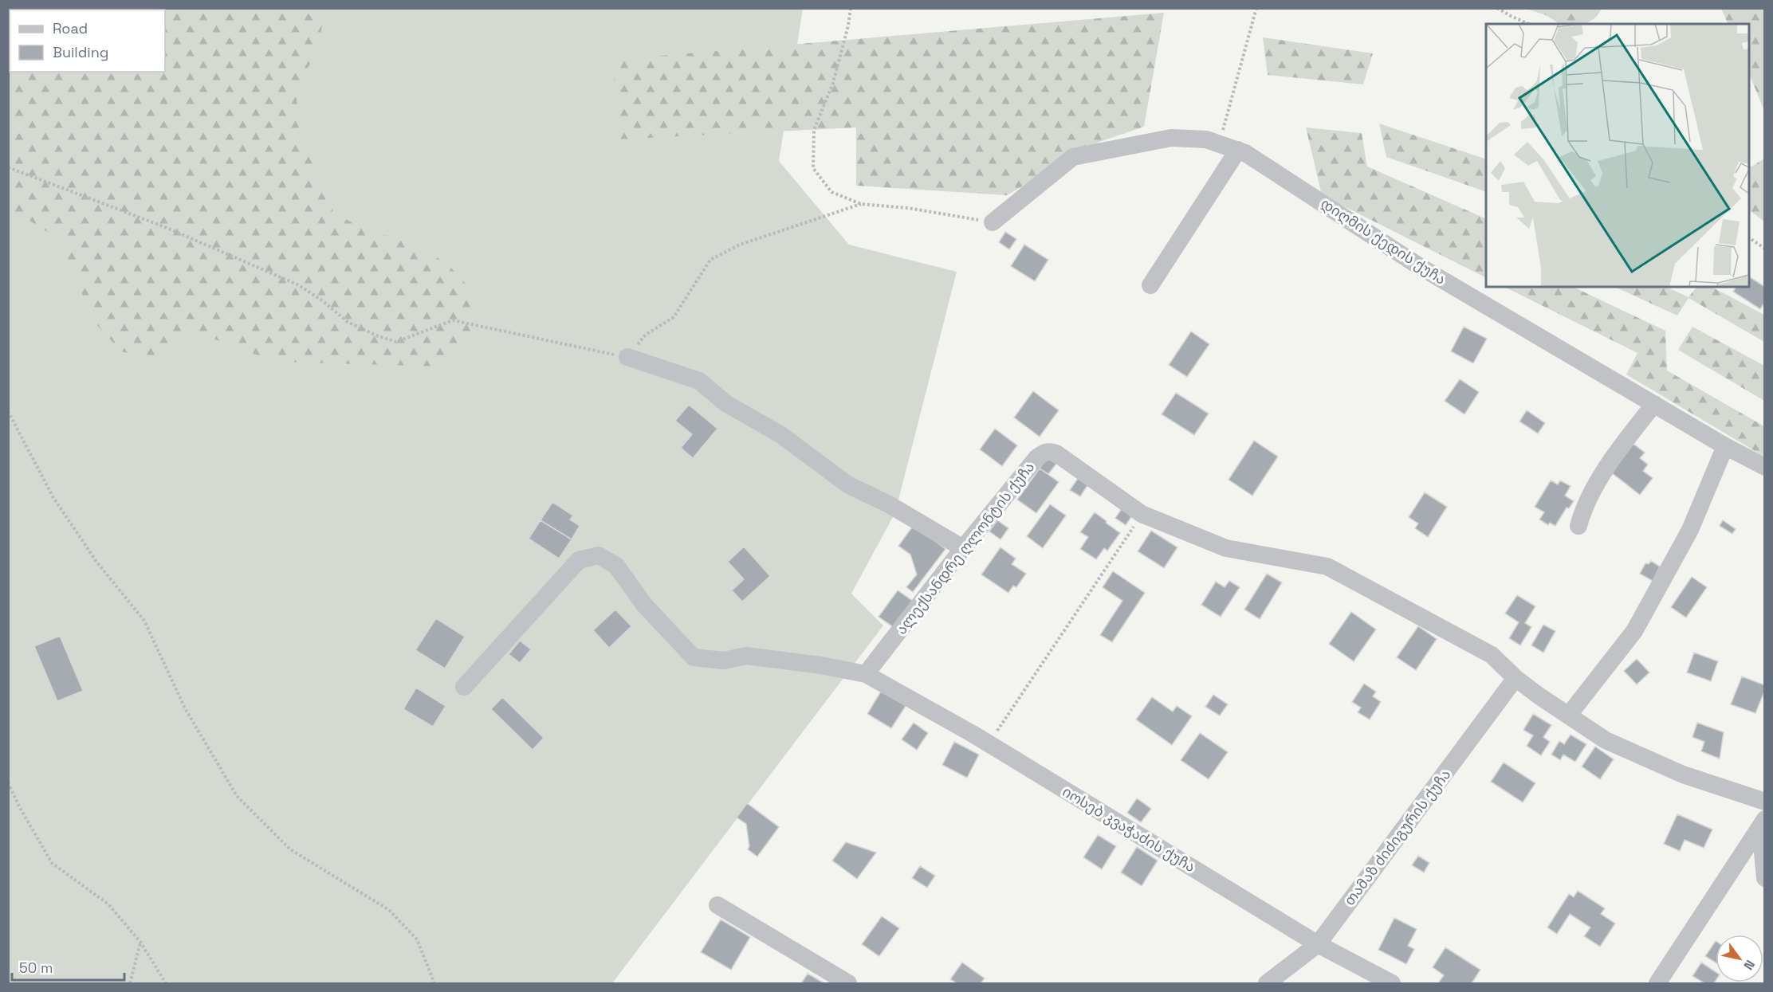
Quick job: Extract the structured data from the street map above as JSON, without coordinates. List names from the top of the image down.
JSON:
{
  "streets": {
    "street": [
      "დიღმის ქედის ქუჩა",
      "ალექსანდრე ღლონტის ქუჩა",
      "იოსებ კვაჭაძის ქუჩა",
      "თამაზ ძიძიგურის ქუჩა"
    ]
  },
  "crossings": [
    ["ალექსანდრე ღლონტის ქუჩა", "იოსებ კვაჭაძის ქუჩა"],
    ["ალექსანდრე ღლონტის ქუჩა", "თამაზ ძიძიგურის ქუჩა"],
    ["იოსებ კვაჭაძის ქუჩა", "თამაზ ძიძიგურის ქუჩა"]
  ],
  "legend": ["Road", "Building"],
  "scale_bar": "50 m",
  "north": "bottom right"
}
